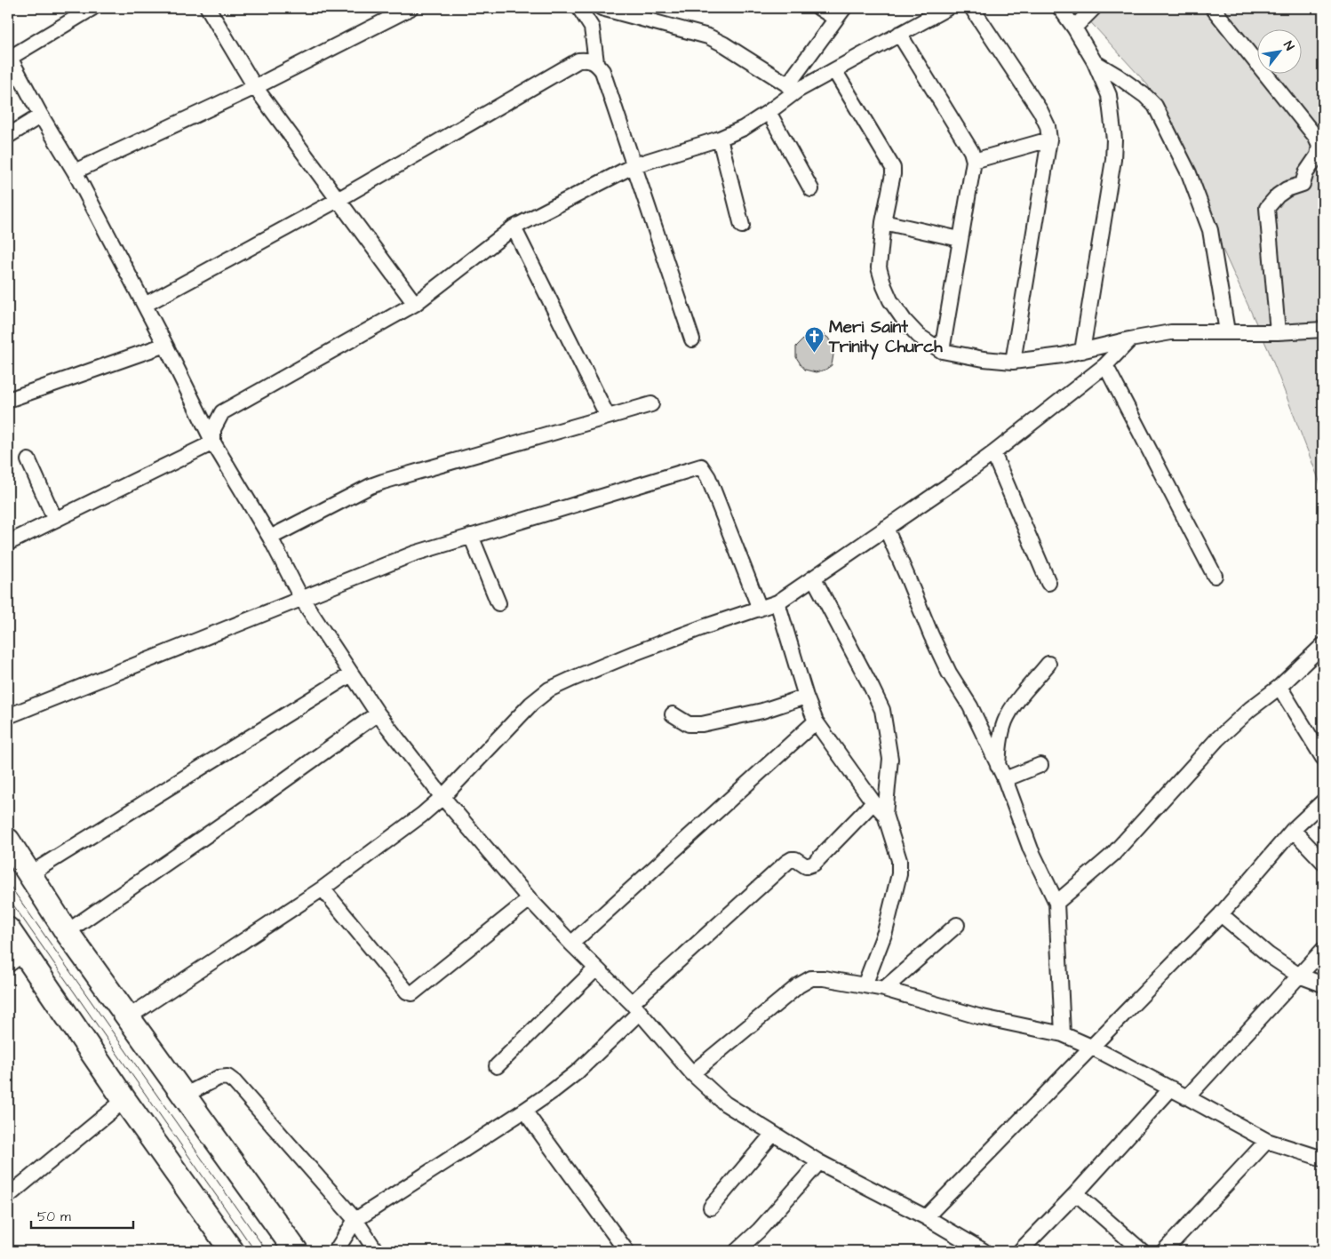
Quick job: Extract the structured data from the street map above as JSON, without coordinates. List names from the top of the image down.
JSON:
{
  "places": {
    "church": ["Meri Saint Trinity Church"]
  },
  "scale_bar": "50 m",
  "north": "top right"
}
